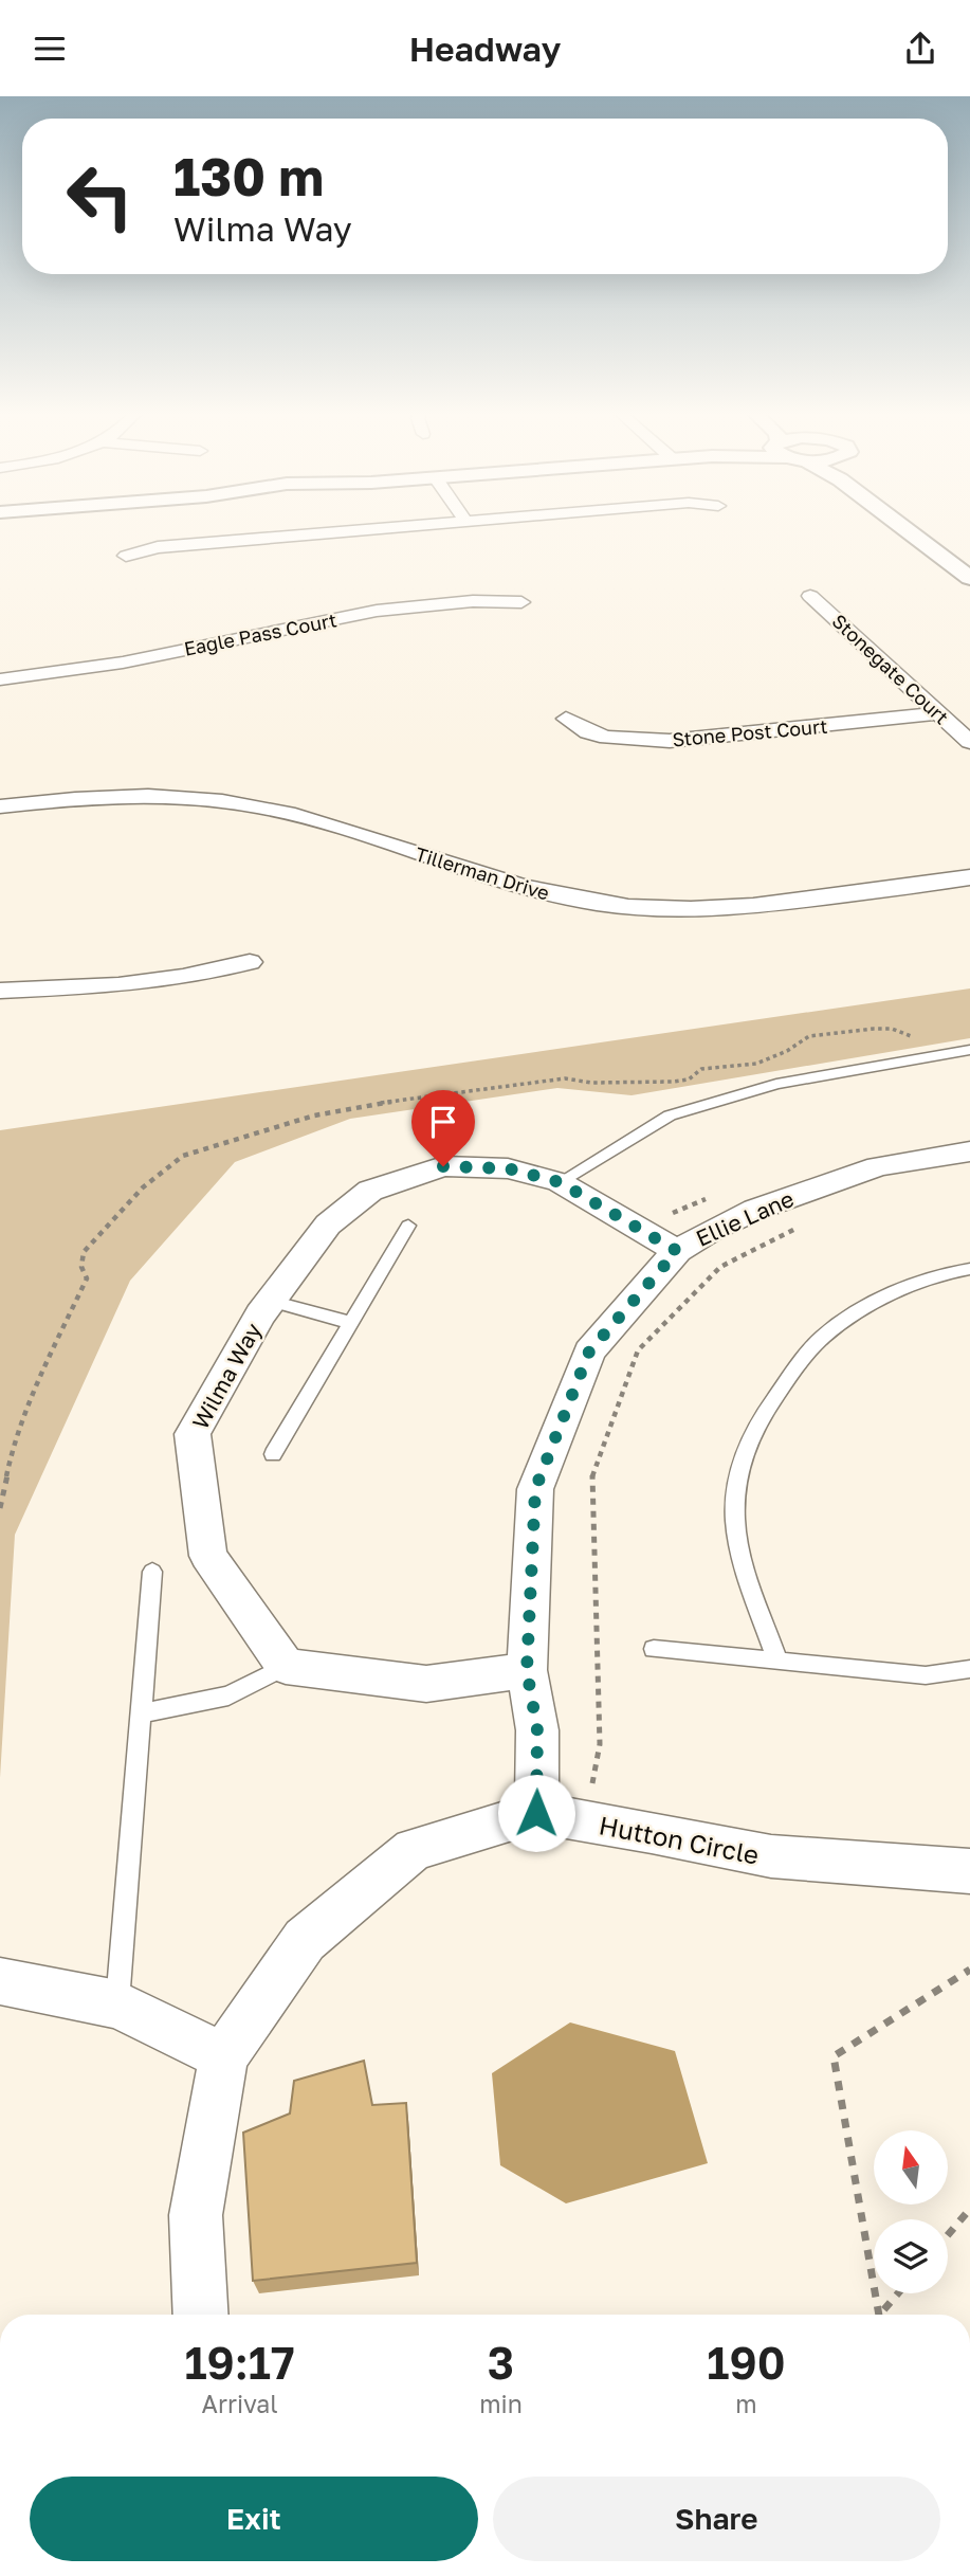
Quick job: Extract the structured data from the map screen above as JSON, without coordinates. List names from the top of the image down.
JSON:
{
  "streets": {
    "street": [
      "Eagle Pass Court",
      "Stonegate Court",
      "Stone Post Court",
      "Tillerman Drive",
      "Ellie Lane",
      "Wilma Way",
      "Hutton Circle"
    ]
  },
  "crossings": [
    ["Stonegate Court", "Stone Post Court"],
    ["Ellie Lane", "Wilma Way"],
    ["Ellie Lane", "Hutton Circle"]
  ],
  "north": "top",
  "page": {
    "header": "Headway",
    "turn": ["130 m", "Wilma Way"],
    "eta": [
      "19:17",
      "Arrival",
      "3",
      "min",
      "190",
      "m"
    ],
    "buttons": ["Exit", "Share"]
  }
}
